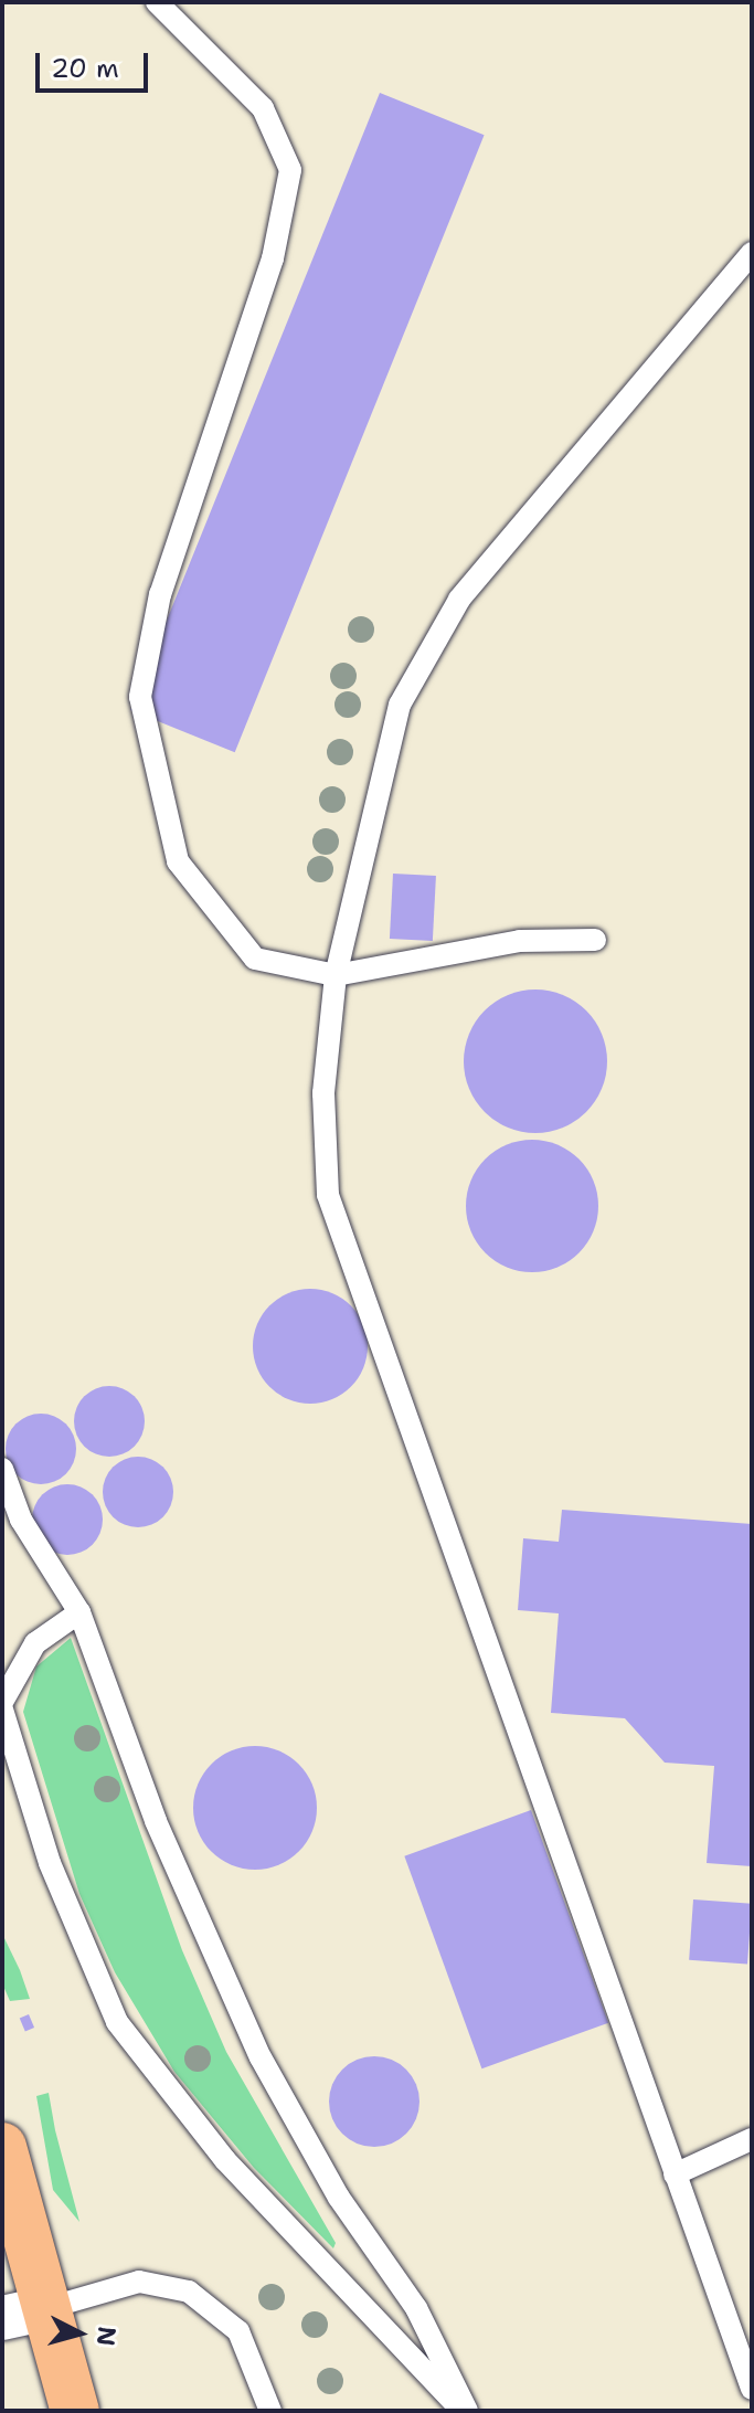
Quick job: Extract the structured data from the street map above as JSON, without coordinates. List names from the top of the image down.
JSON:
{
  "scale_bar": "20 m",
  "north": "right"
}
